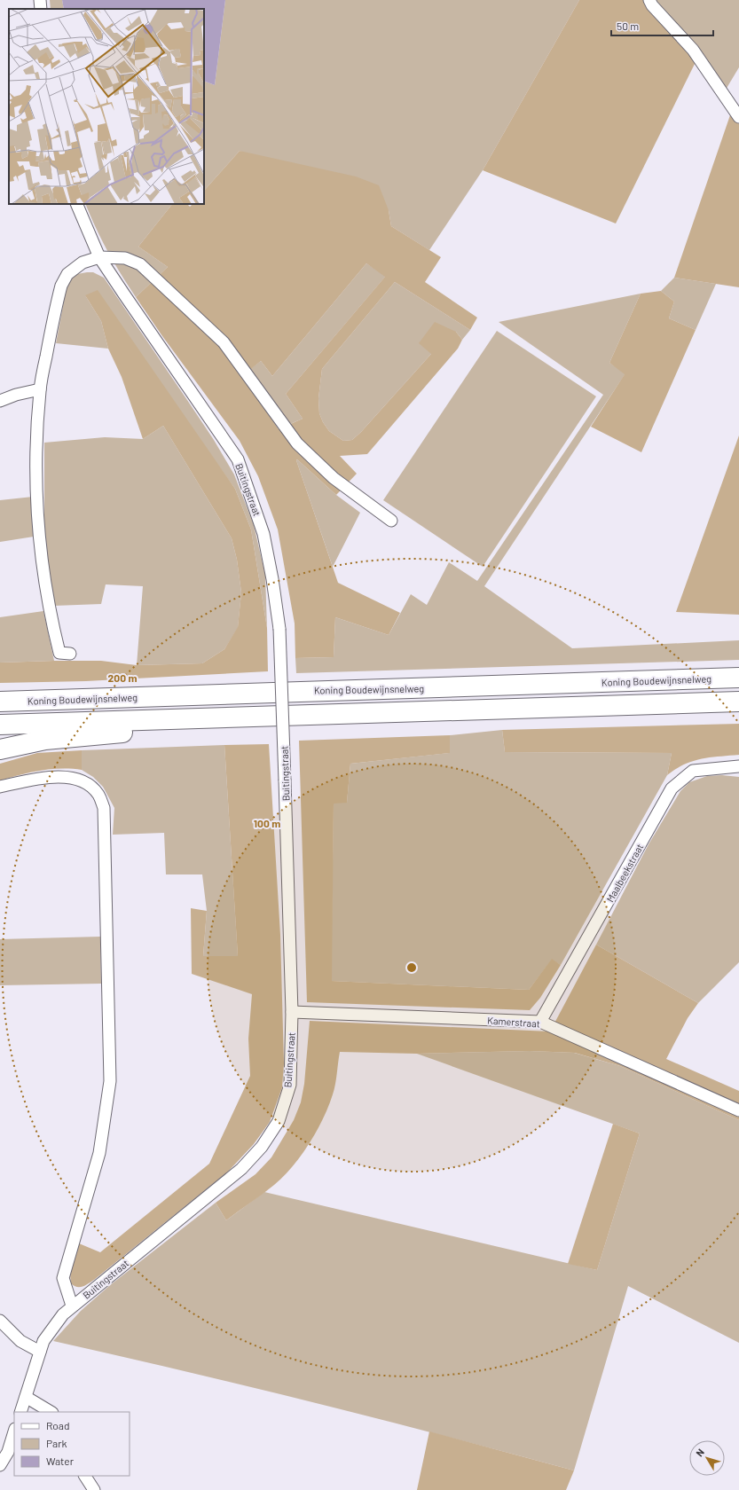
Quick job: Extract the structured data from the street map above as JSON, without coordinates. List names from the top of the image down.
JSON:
{
  "streets": {
    "highway": ["Koning Boudewijnsnelweg"],
    "street": ["Buitingstraat", "Maalbeekstraat", "Kamerstraat"]
  },
  "crossings": [
    ["Buitingstraat", "Kamerstraat"],
    ["Maalbeekstraat", "Kamerstraat"]
  ],
  "legend": ["Road", "Park", "Water"],
  "scale_bar": "50 m",
  "north": "top left",
  "rings": ["200 m", "100 m"]
}
